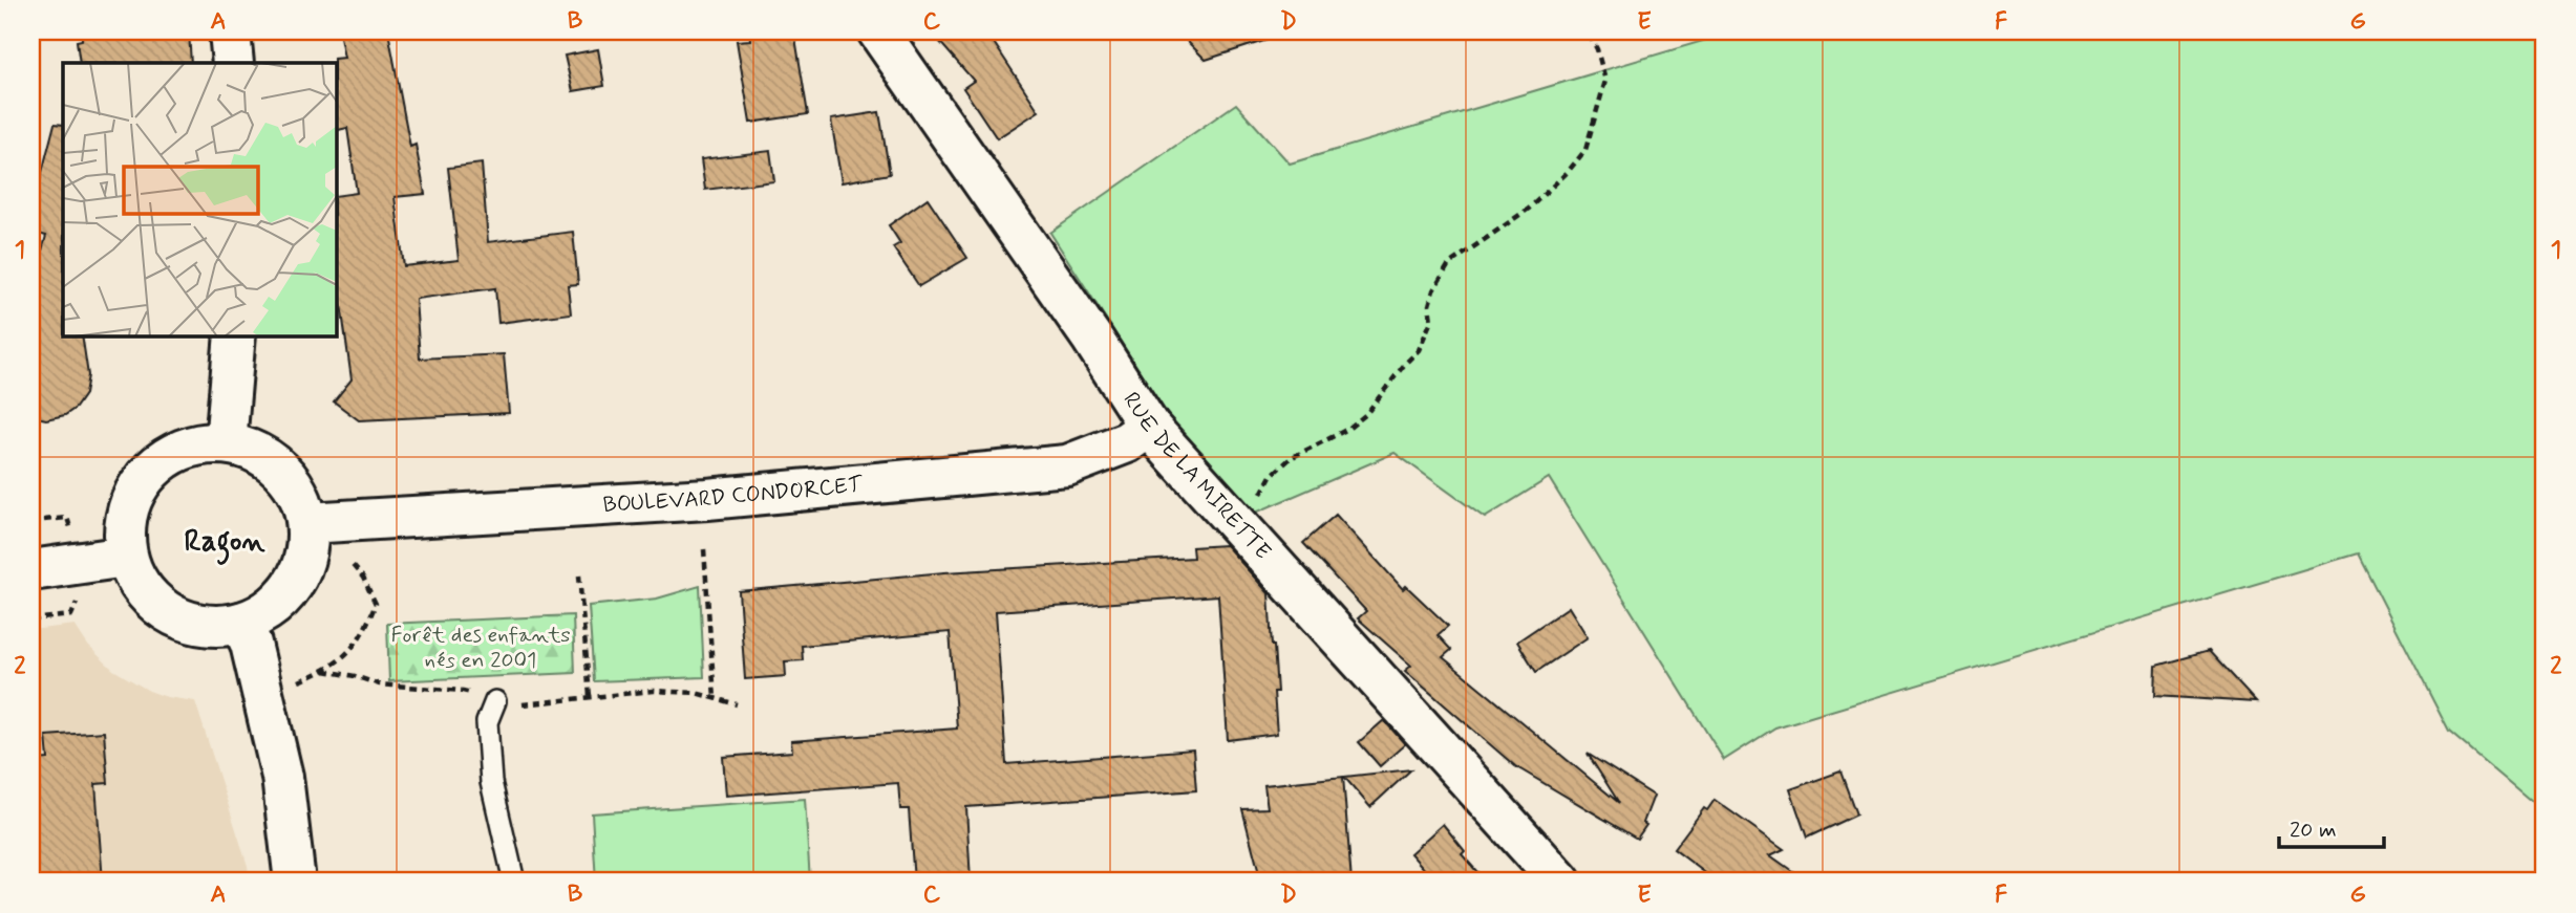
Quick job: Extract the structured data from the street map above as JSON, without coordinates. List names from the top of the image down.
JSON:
{
  "streets": {
    "street": ["RUE DE LA MIRETTE", "BOULEVARD CONDORCET"]
  },
  "crossings": [
    ["RUE DE LA MIRETTE", "BOULEVARD CONDORCET"]
  ],
  "districts": ["Ragon"],
  "parks": ["Forêt des enfants nés en 2001"],
  "scale_bar": "20 m",
  "grid": {
    "columns": [
      "A",
      "B",
      "C",
      "D",
      "E",
      "F",
      "G"
    ],
    "rows": ["1", "2"]
  }
}
